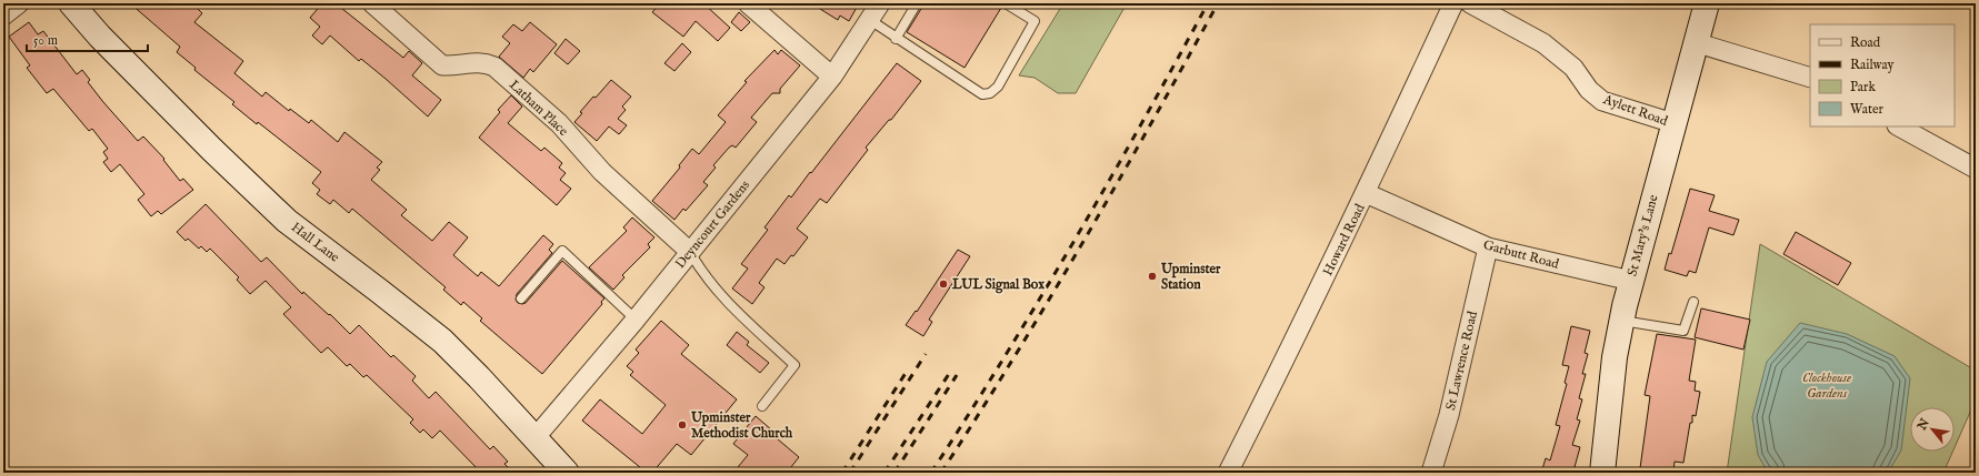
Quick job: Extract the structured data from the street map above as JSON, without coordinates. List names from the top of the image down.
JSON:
{
  "streets": {
    "street": [
      "Latham Place",
      "Aylett Road",
      "Deyncourt Gardens",
      "St Mary's Lane",
      "Howard Road",
      "Hall Lane",
      "Garbutt Road",
      "St Lawrence Road"
    ]
  },
  "crossings": [
    ["Latham Place", "Deyncourt Gardens"],
    ["Aylett Road", "St Mary's Lane"],
    ["Deyncourt Gardens", "Hall Lane"],
    ["St Mary's Lane", "Garbutt Road"],
    ["Howard Road", "Garbutt Road"],
    ["Garbutt Road", "St Lawrence Road"]
  ],
  "parks": ["Clockhouse Gardens"],
  "places": ["Upminster Station", "LUL Signal Box", "Upminster Methodist Church"],
  "legend": [
    "Road",
    "Railway",
    "Park",
    "Water"
  ],
  "scale_bar": "50 m",
  "north": "top left"
}
